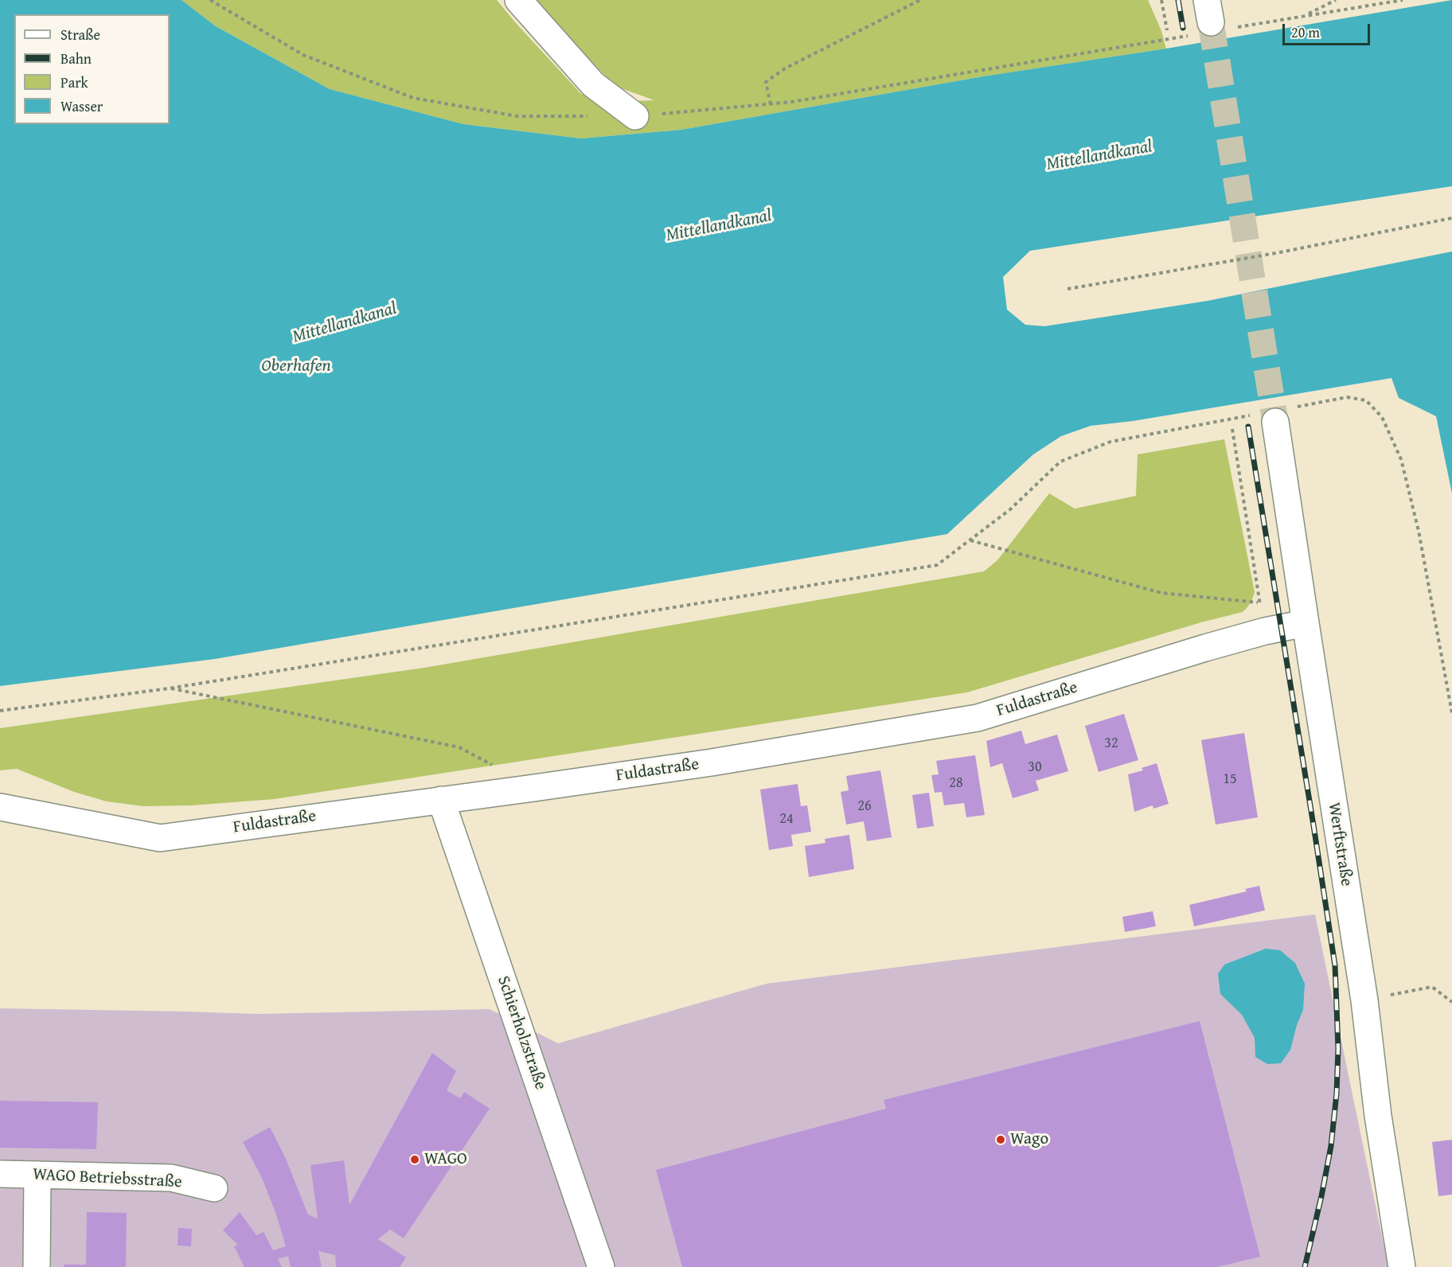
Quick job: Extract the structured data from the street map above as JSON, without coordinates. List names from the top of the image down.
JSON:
{
  "streets": {
    "street": [
      "Fuldastraße",
      "Werftstraße",
      "Schierholzstraße",
      "WAGO Betriebsstraße"
    ]
  },
  "crossings": [
    ["Fuldastraße", "Werftstraße"],
    ["Fuldastraße", "Schierholzstraße"]
  ],
  "water": ["Mittellandkanal", "Oberhafen"],
  "places": ["Wago", "WAGO"],
  "house_numbers": [
    "32",
    "30",
    "15",
    "28",
    "26",
    "24"
  ],
  "legend": [
    "Straße",
    "Bahn",
    "Park",
    "Wasser"
  ],
  "scale_bar": "20 m"
}
